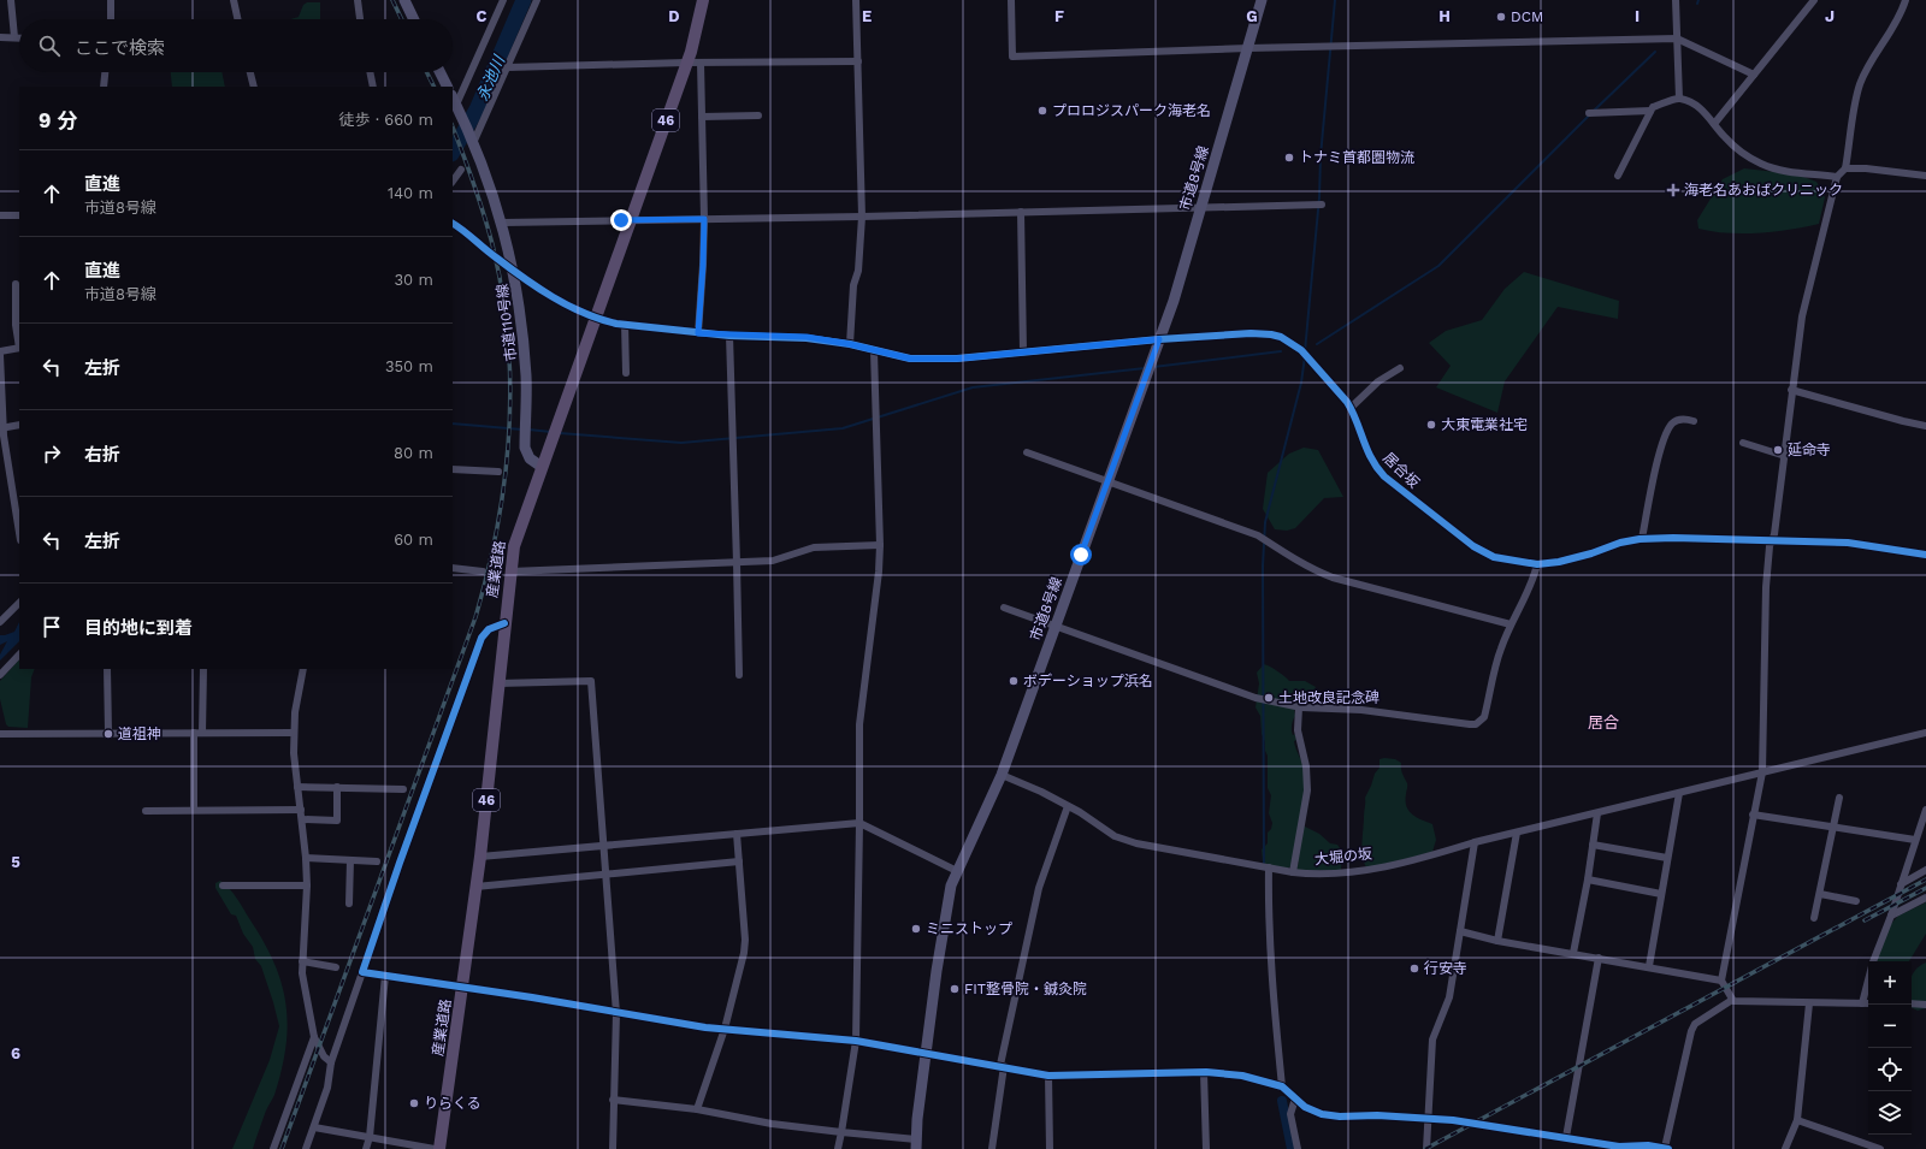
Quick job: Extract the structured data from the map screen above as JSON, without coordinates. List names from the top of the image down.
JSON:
{
  "streets": {
    "main road": ["46", "産業道路"],
    "street": [
      "市道8号線",
      "市道110号線",
      "居合坂",
      "大堀の坂"
    ]
  },
  "crossings": [
    ["市道8号線", "大堀の坂"],
    ["市道110号線", "産業道路"]
  ],
  "districts": ["居合"],
  "water": ["永池川"],
  "places": {
    "other": [
      "DCM",
      "プロロジスパーク海老名",
      "トナミ首都圏物流",
      "大東電業社宅",
      "延命寺",
      "ボデーショップ浜名",
      "土地改良記念碑",
      "道祖神",
      "ミニストップ",
      "行安寺",
      "FIT整骨院・鍼灸院",
      "りらくる"
    ],
    "health": ["海老名あおばクリニック"]
  },
  "page": {
    "search": "ここで検索",
    "heading": ["9 分", "徒歩 · 660 m"],
    "list": [
      ["直進", "市道8号線", "140 m"],
      ["直進", "市道8号線", "30 m"],
      ["左折", "350 m"],
      ["右折", "80 m"],
      ["左折", "60 m"],
      "目的地に到着"
    ],
    "map_buttons": ["+", "−"]
  },
  "grid": {
    "columns": [
      "C",
      "D",
      "E",
      "F",
      "G",
      "H",
      "I",
      "J"
    ],
    "rows": ["5", "6"]
  }
}
